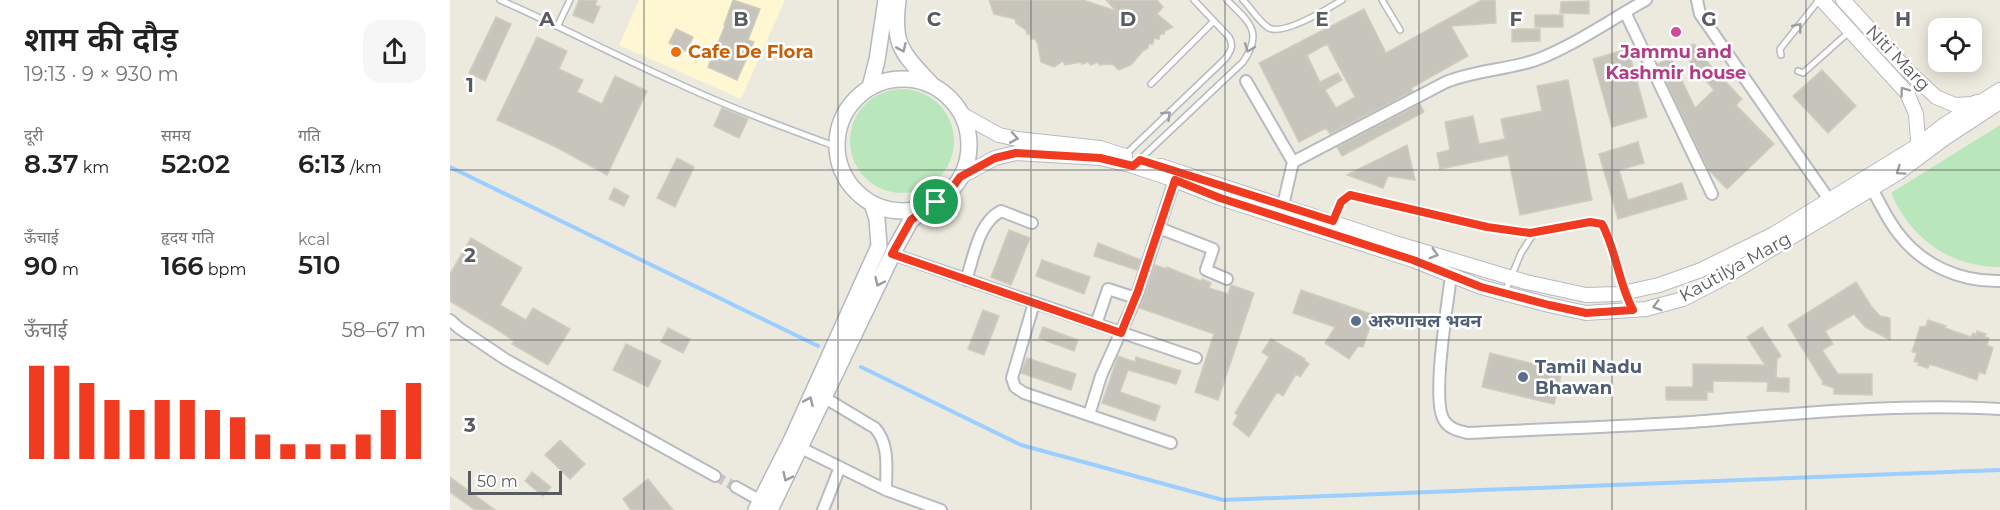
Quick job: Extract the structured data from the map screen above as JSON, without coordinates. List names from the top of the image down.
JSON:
{
  "streets": {
    "street": ["Niti Marg", "Kautilya Marg"]
  },
  "crossings": [
    ["Niti Marg", "Kautilya Marg"]
  ],
  "places": [
    "Jammu and Kashmir house",
    "Cafe De Flora",
    "अरुणाचल भवन",
    "Tamil Nadu Bhawan"
  ],
  "scale_bar": "50 m",
  "page": {
    "heading": ["शाम की दौड़", "19:13 · 9 × 930 m"],
    "stats": [
      ["दूरी", "8.37 km"],
      ["समय", "52:02"],
      ["गति", "6:13 /km"],
      ["ऊँचाई", "90 m"],
      ["हृदय गति", "166 bpm"],
      ["kcal", "510"]
    ],
    "chart": ["ऊँचाई", "58–67 m"],
    "scale": "50 m"
  },
  "grid": {
    "columns": [
      "A",
      "B",
      "C",
      "D",
      "E",
      "F",
      "G",
      "H"
    ],
    "rows": ["1", "2", "3"]
  }
}
